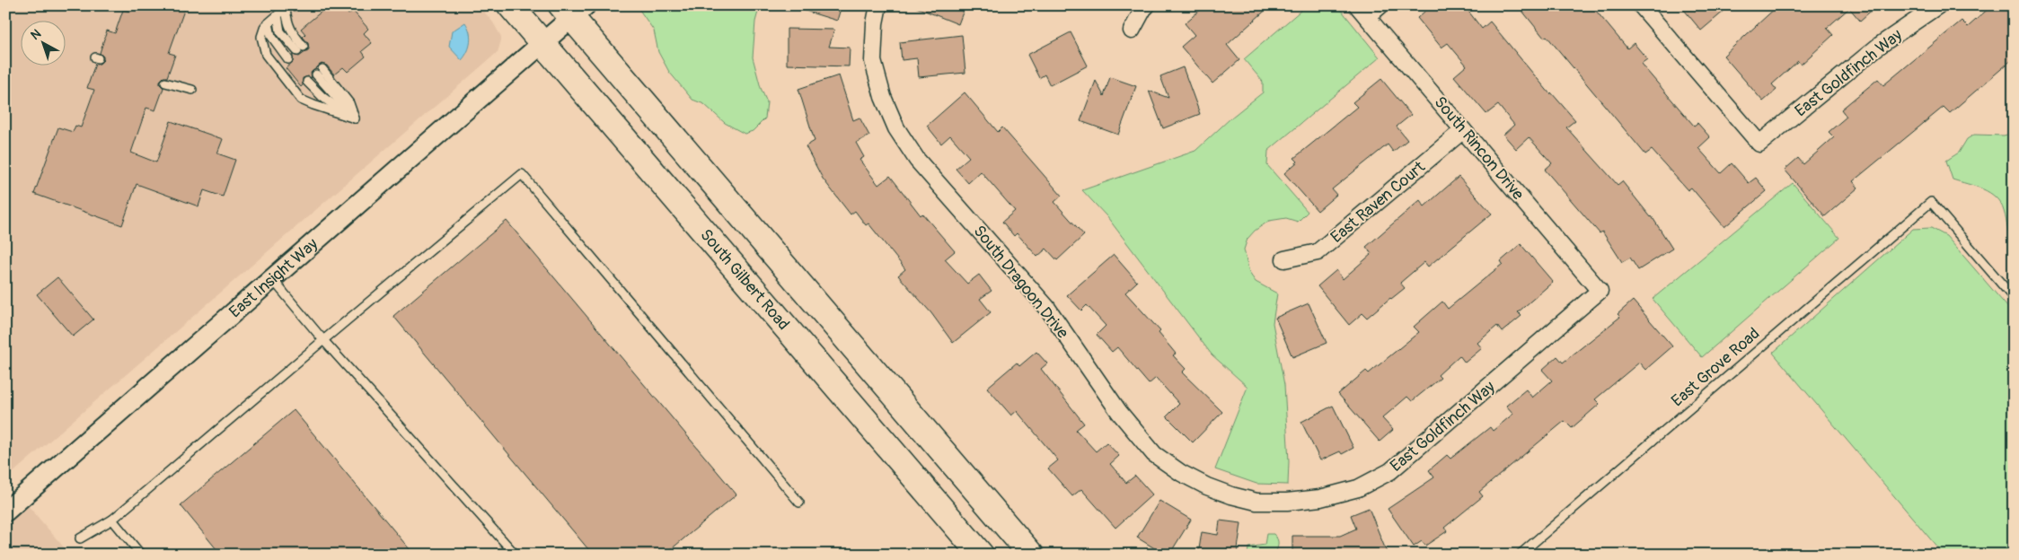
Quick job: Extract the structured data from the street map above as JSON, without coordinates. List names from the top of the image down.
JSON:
{
  "streets": {
    "main road": ["South Gilbert Road"],
    "street": [
      "East Goldfinch Way",
      "South Rincon Drive",
      "East Raven Court",
      "East Insight Way",
      "South Dragoon Drive"
    ],
    "lane": ["East Grove Road"]
  },
  "crossings": [
    ["East Goldfinch Way", "South Rincon Drive"],
    ["East Goldfinch Way", "South Dragoon Drive"],
    ["South Rincon Drive", "East Raven Court"],
    ["East Insight Way", "South Gilbert Road"]
  ],
  "north": "top left"
}
